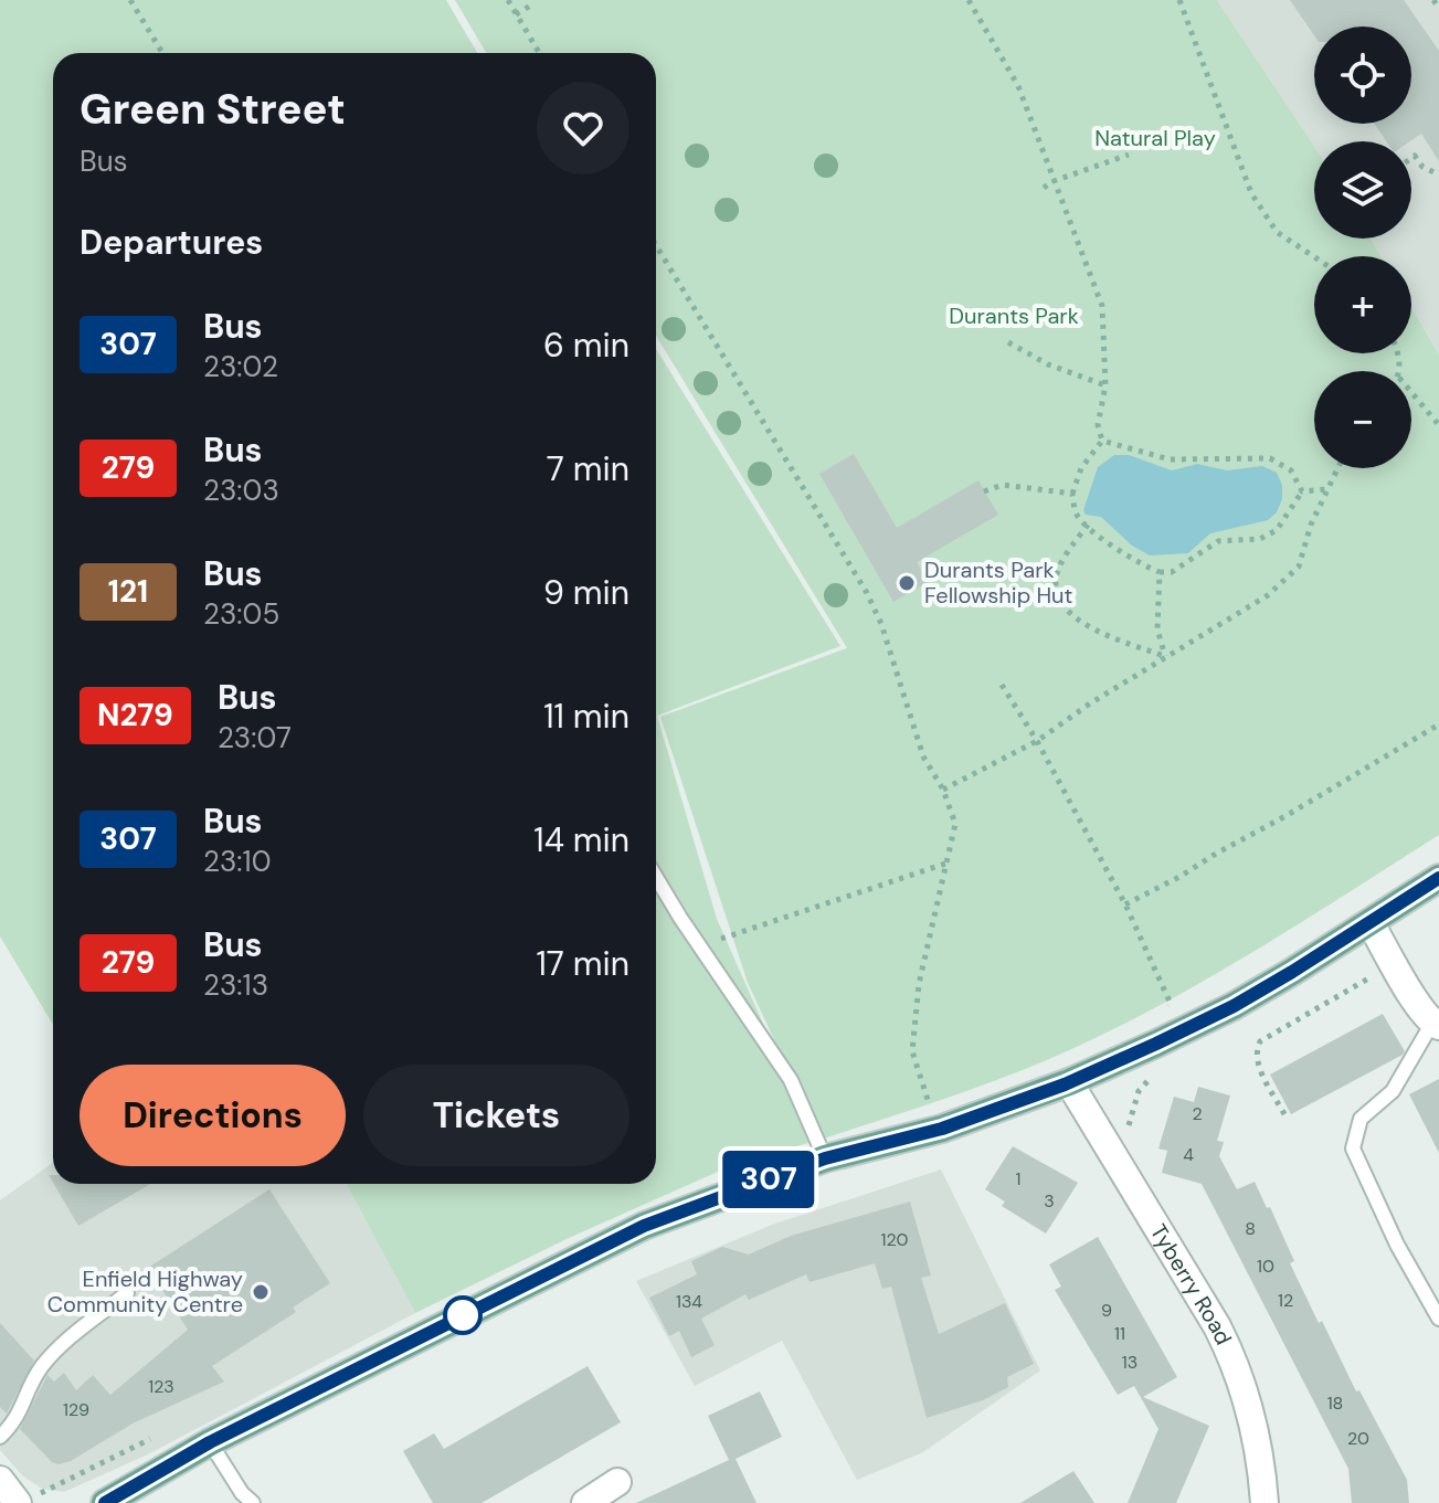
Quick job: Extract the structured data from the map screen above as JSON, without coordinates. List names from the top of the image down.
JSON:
{
  "streets": {
    "street": ["Tyberry Road"]
  },
  "parks": ["Natural Play", "Durants Park"],
  "places": ["Durants Park Fellowship Hut", "Enfield Highway Community Centre"],
  "lines": ["bus line 307"],
  "house_numbers": [
    "2",
    "4",
    "1",
    "3",
    "8",
    "120",
    "10",
    "12",
    "134",
    "9",
    "11",
    "13",
    "123",
    "18",
    "129",
    "20"
  ],
  "page": {
    "on_map": "307",
    "map_buttons": ["+", "−"],
    "heading": [
      ["Green Street", "Bus"],
      "Departures"
    ],
    "list": [
      {
        "mark": "307",
        "name": "Bus",
        "note": "23:02",
        "value": "6 min"
      },
      {
        "mark": "279",
        "name": "Bus",
        "note": "23:03",
        "value": "7 min"
      },
      {
        "mark": "121",
        "name": "Bus",
        "note": "23:05",
        "value": "9 min"
      },
      {
        "mark": "N279",
        "name": "Bus",
        "note": "23:07",
        "value": "11 min"
      },
      {
        "mark": "307",
        "name": "Bus",
        "note": "23:10",
        "value": "14 min"
      },
      {
        "mark": "279",
        "name": "Bus",
        "note": "23:13",
        "value": "17 min"
      }
    ],
    "buttons": ["Directions", "Tickets"]
  }
}
